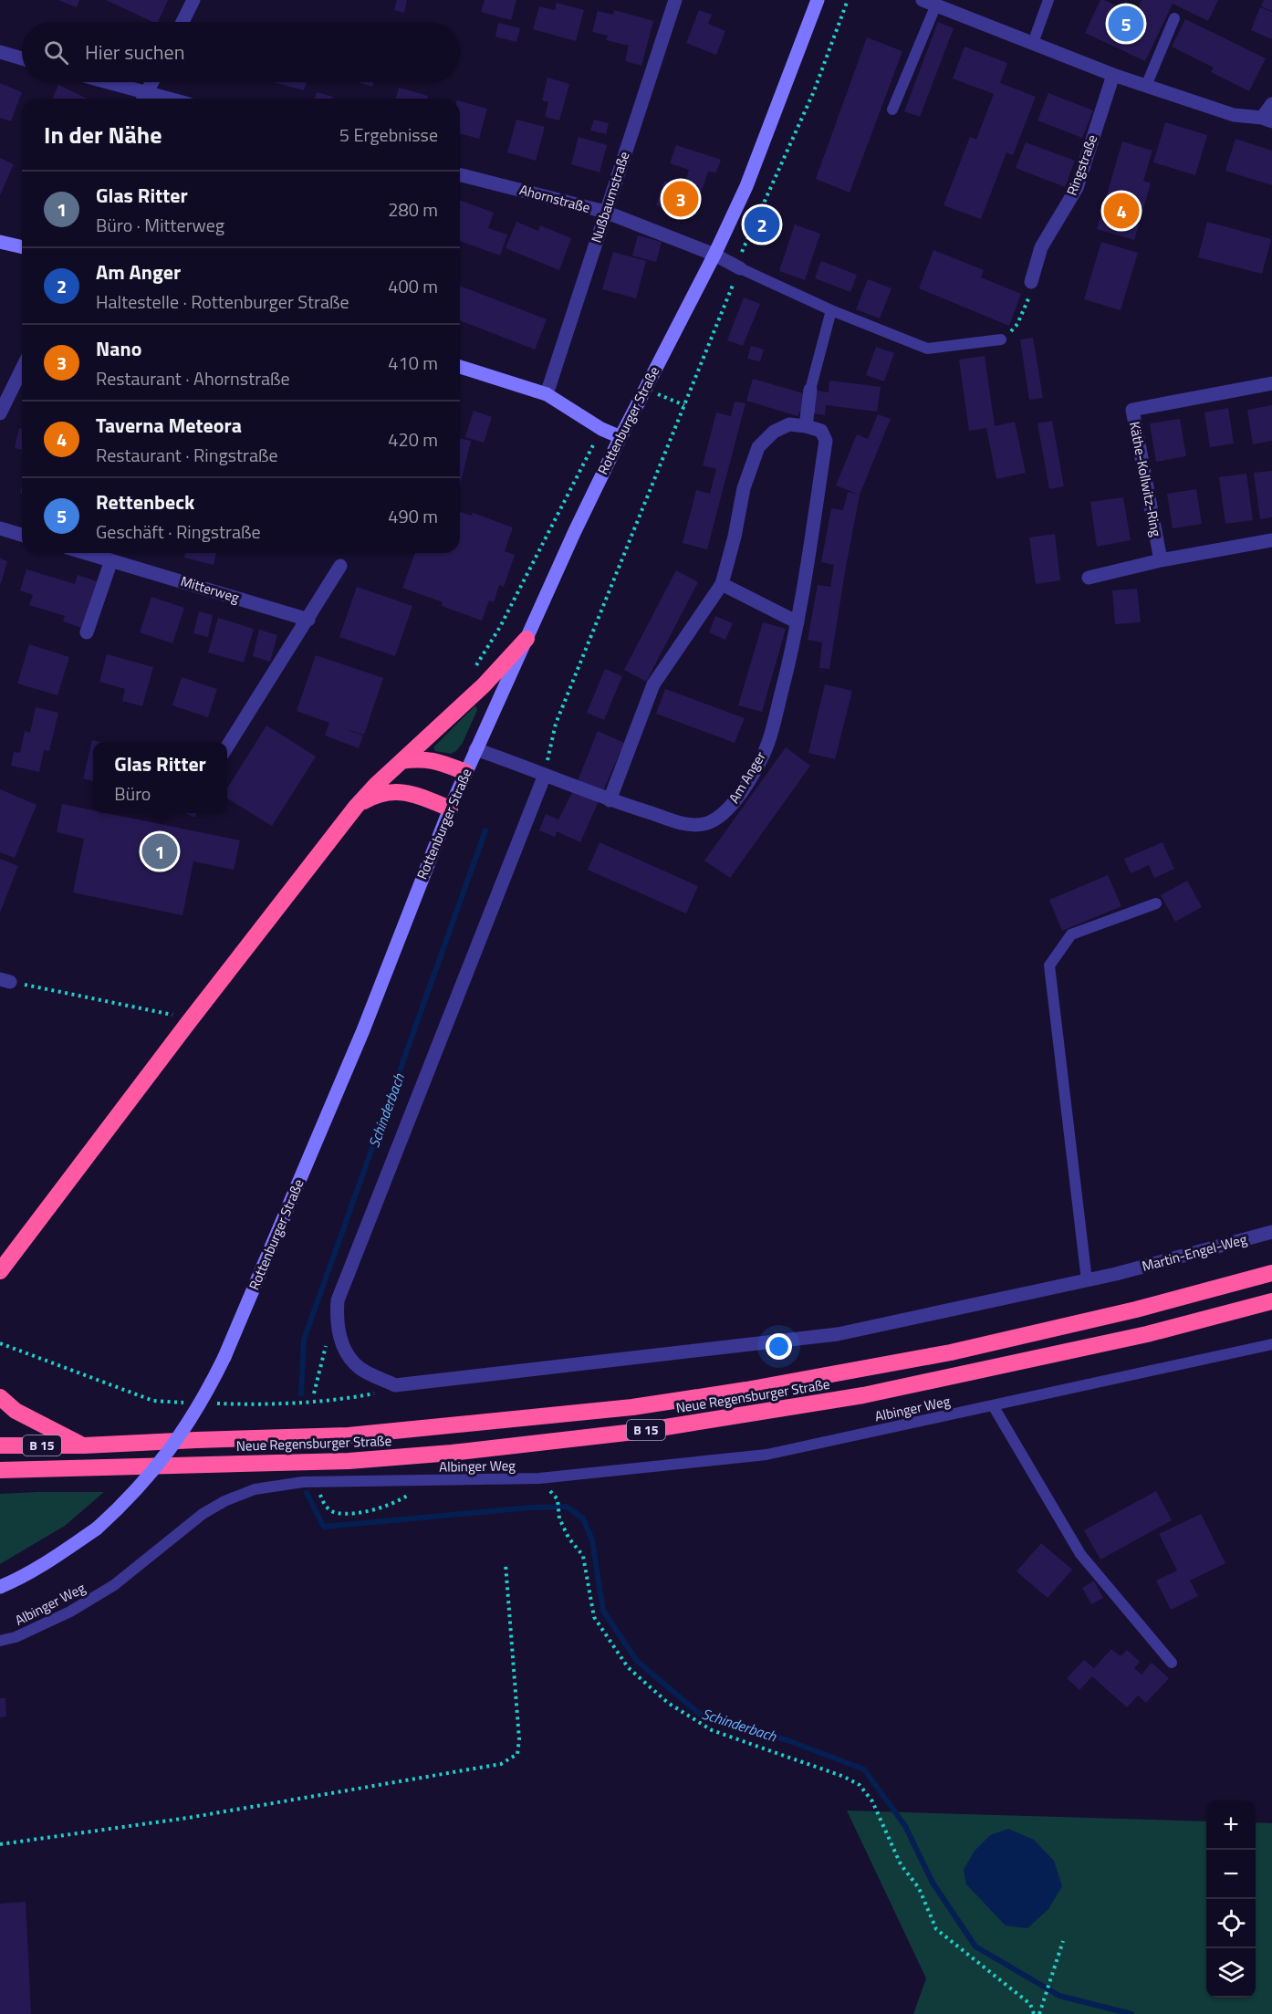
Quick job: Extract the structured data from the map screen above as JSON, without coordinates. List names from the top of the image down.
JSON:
{
  "streets": {
    "highway": ["Neue Regensburger Straße", "B 15"],
    "street": [
      "Ringstraße",
      "Nußbaumstraße",
      "Ahornstraße",
      "Rottenburger Straße",
      "Käthe-Kollwitz-Ring",
      "Mitterweg",
      "Am Anger",
      "Martin-Engel-Weg"
    ],
    "lane": ["Albinger Weg"]
  },
  "crossings": [
    ["Nußbaumstraße", "Ahornstraße"],
    ["Ahornstraße", "Rottenburger Straße"],
    ["Rottenburger Straße", "Am Anger"],
    ["Am Anger", "Martin-Engel-Weg"]
  ],
  "water": ["Schinderbach"],
  "page": {
    "pins": [
      "5",
      "3",
      "4",
      "2",
      "1"
    ],
    "search": "Hier suchen",
    "heading": ["In der Nähe", "5 Ergebnisse"],
    "list": [
      {
        "mark": "1",
        "name": "Glas Ritter",
        "note": "Büro · Mitterweg",
        "value": "280 m"
      },
      {
        "mark": "2",
        "name": "Am Anger",
        "note": "Haltestelle · Rottenburger Straße",
        "value": "400 m"
      },
      {
        "mark": "3",
        "name": "Nano",
        "note": "Restaurant · Ahornstraße",
        "value": "410 m"
      },
      {
        "mark": "4",
        "name": "Taverna Meteora",
        "note": "Restaurant · Ringstraße",
        "value": "420 m"
      },
      {
        "mark": "5",
        "name": "Rettenbeck",
        "note": "Geschäft · Ringstraße",
        "value": "490 m"
      }
    ],
    "popup": ["Glas Ritter", "Büro"],
    "map_buttons": ["+", "−"]
  }
}
